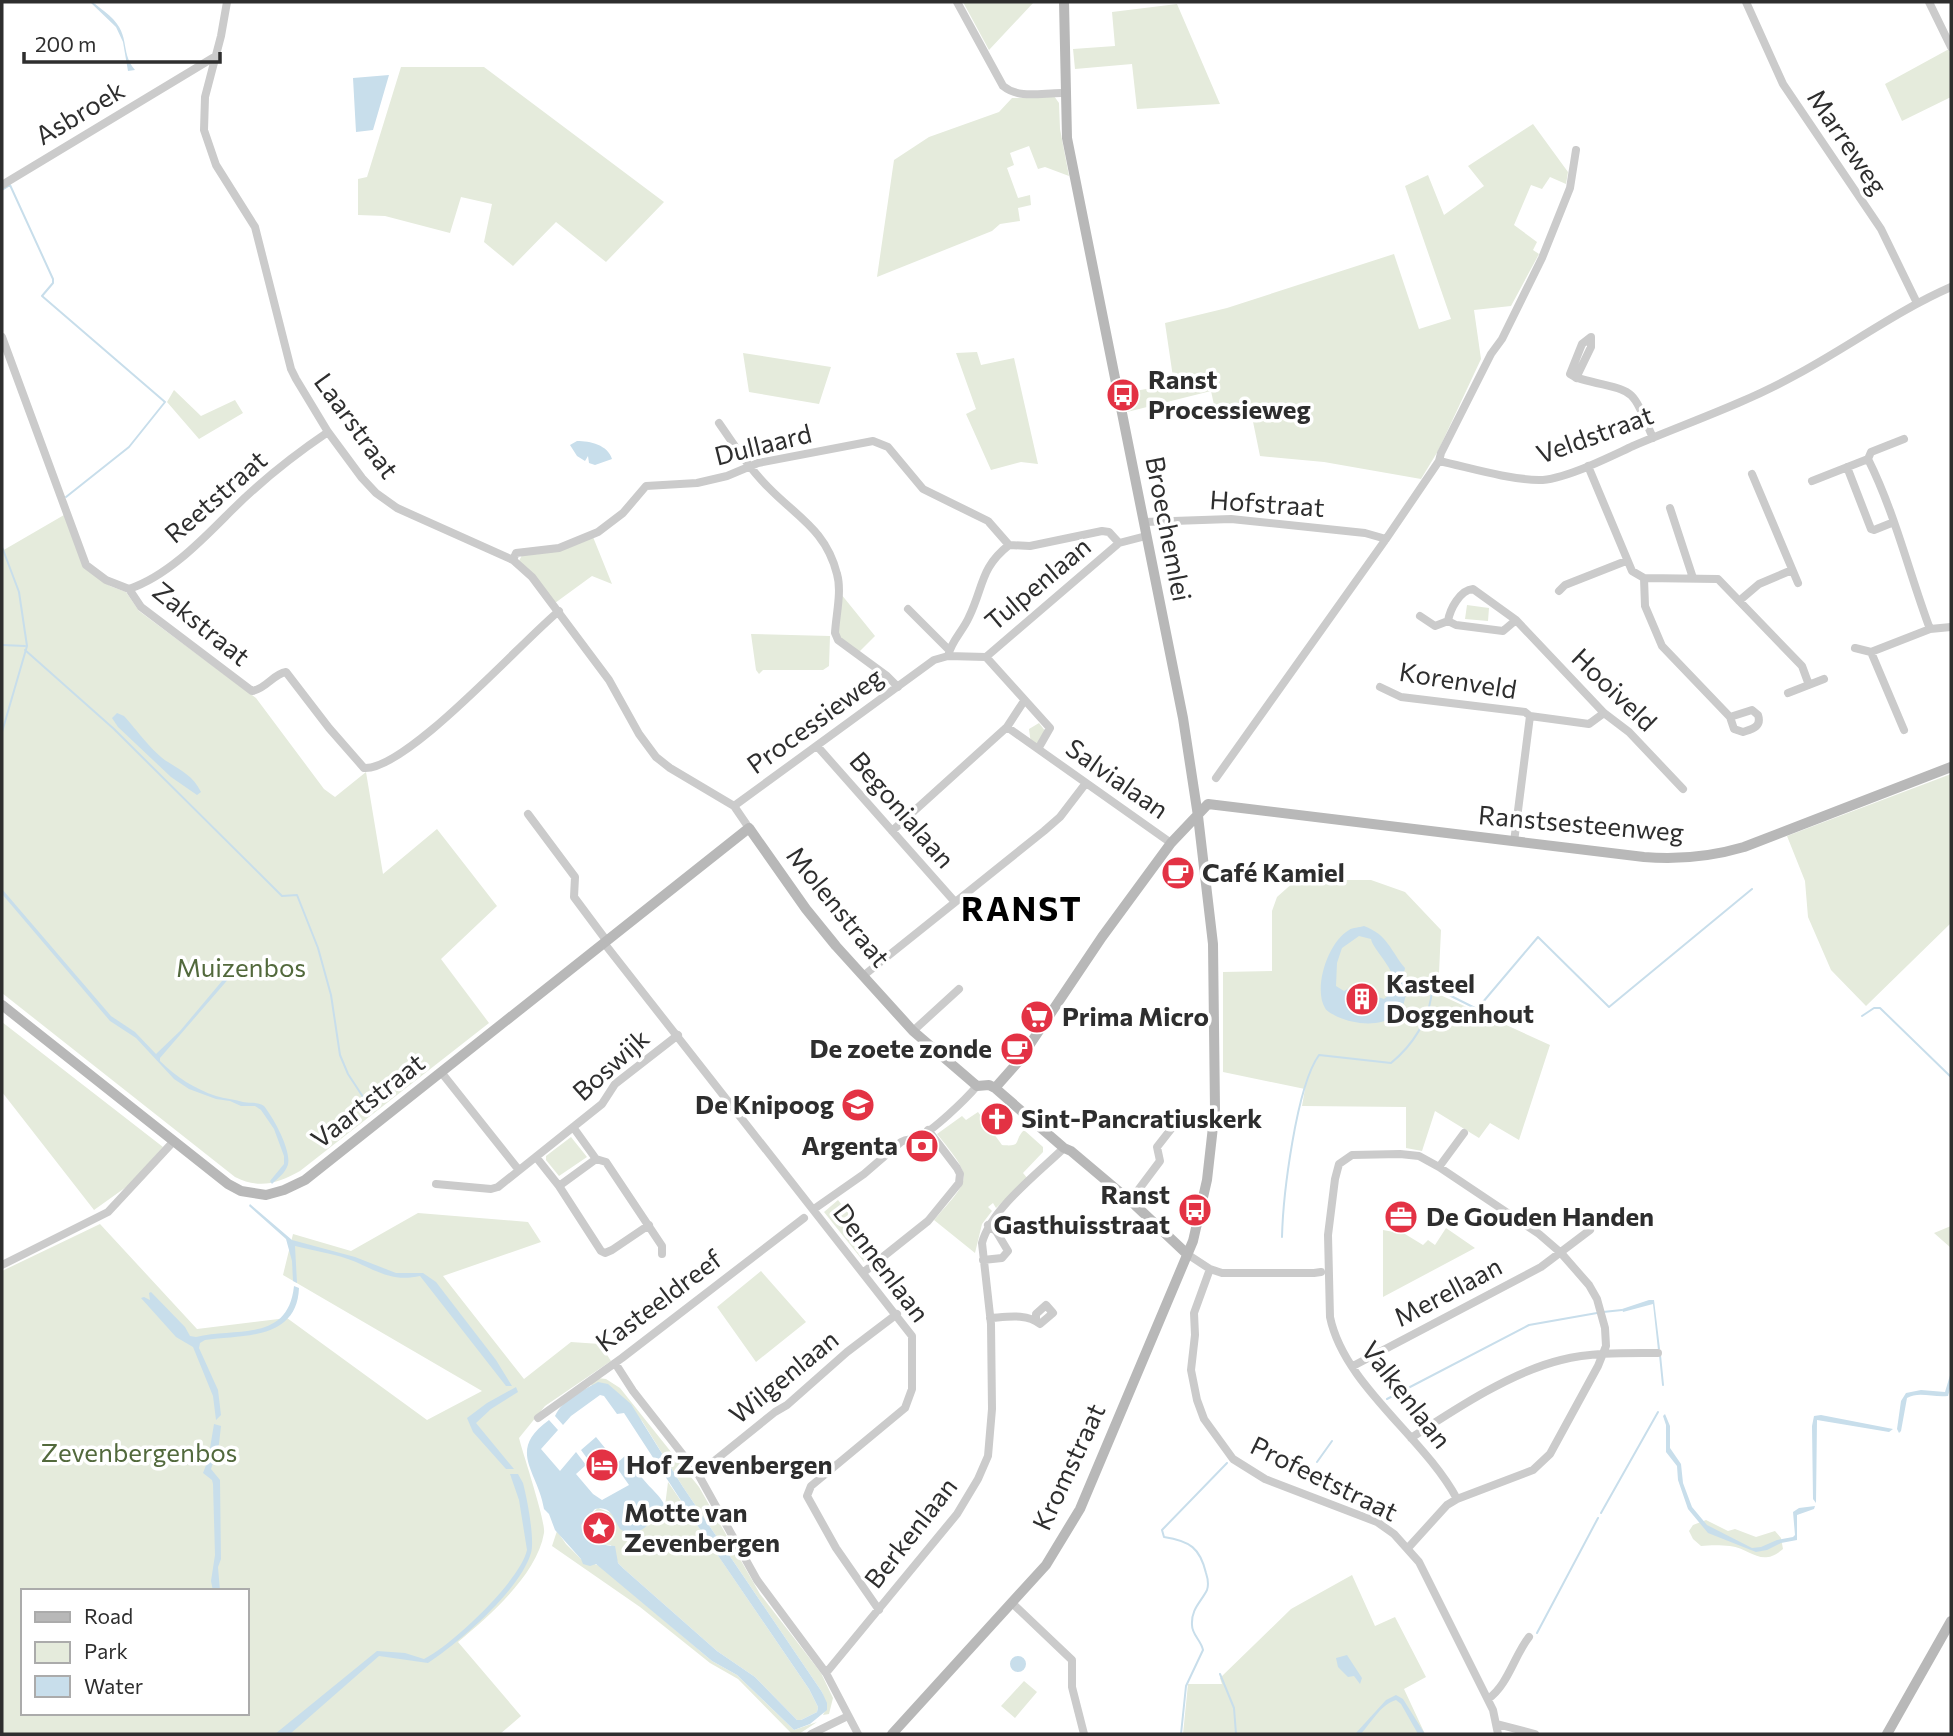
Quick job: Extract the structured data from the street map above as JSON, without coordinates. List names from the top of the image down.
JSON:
{
  "streets": {
    "street": [
      "Asbroek",
      "Marreweg",
      "Laarstraat",
      "Veldstraat",
      "Dullaard",
      "Reetstraat",
      "Hofstraat",
      "Broechemlei",
      "Tulpenlaan",
      "Zakstraat",
      "Korenveld",
      "Hooiveld",
      "Processieweg",
      "Salvialaan",
      "Begonialaan",
      "Ranstsesteenweg",
      "Molenstraat",
      "Boswijk",
      "Vaartstraat",
      "Dennenlaan",
      "Merellaan",
      "Kasteeldreef",
      "Wilgenlaan",
      "Valkenlaan",
      "Kromstraat",
      "Profeetstraat",
      "Berkenlaan"
    ]
  },
  "crossings": [
    ["Asbroek", "Laarstraat"],
    ["Marreweg", "Veldstraat"],
    ["Laarstraat", "Dullaard"],
    ["Laarstraat", "Reetstraat"],
    ["Laarstraat", "Zakstraat"],
    ["Laarstraat", "Processieweg"],
    ["Laarstraat", "Molenstraat"],
    ["Reetstraat", "Zakstraat"],
    ["Hofstraat", "Broechemlei"],
    ["Broechemlei", "Ranstsesteenweg"],
    ["Broechemlei", "Kromstraat"],
    ["Korenveld", "Hooiveld"],
    ["Korenveld", "Ranstsesteenweg"],
    ["Processieweg", "Begonialaan"],
    ["Processieweg", "Molenstraat"],
    ["Salvialaan", "Ranstsesteenweg"],
    ["Molenstraat", "Vaartstraat"],
    ["Boswijk", "Dennenlaan"],
    ["Vaartstraat", "Dennenlaan"],
    ["Dennenlaan", "Wilgenlaan"],
    ["Dennenlaan", "Berkenlaan"],
    ["Merellaan", "Valkenlaan"]
  ],
  "districts": ["RANST"],
  "parks": ["Muizenbos", "Zevenbergenbos"],
  "places": {
    "bus stop": ["Ranst Processieweg", "Ranst Gasthuisstraat"],
    "cafe": ["Café Kamiel", "De zoete zonde"],
    "building": ["Kasteel Doggenhout"],
    "supermarket": ["Prima Micro"],
    "school or university": ["De Knipoog"],
    "church": ["Sint-Pancratiuskerk"],
    "bank": ["Argenta"],
    "office": ["De Gouden Handen"],
    "hotel": ["Hof Zevenbergen"],
    "place": ["Motte van Zevenbergen"]
  },
  "legend": ["Road", "Park", "Water"],
  "scale_bar": "200 m"
}
